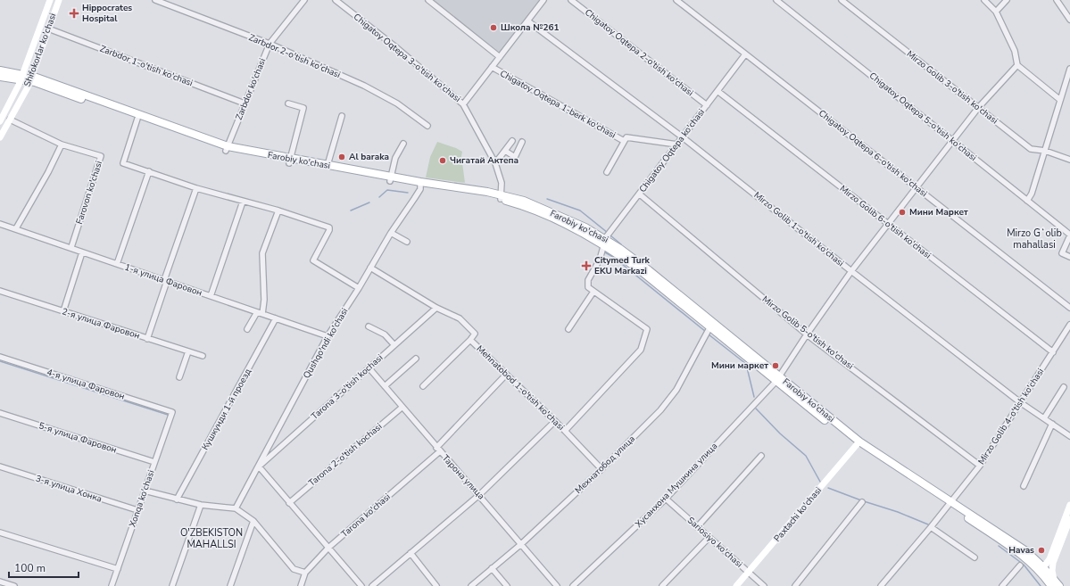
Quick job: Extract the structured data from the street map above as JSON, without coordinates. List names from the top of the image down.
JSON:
{
  "streets": {
    "main road": ["Shifokorlar ko'chasi", "Farobiy ko'chasi", "Paxtachi ko'chasi"],
    "street": [
      "Chigatoy Oqtepa 2-o'tish ko'chasi",
      "Zarbdor 2-o'tish ko'chasi",
      "Chigatoy Oqtepa 3-o'tish ko'chasi",
      "Zarbdor 1-o'tish ko'chasi",
      "Mirzo Golib 3-o'tish ko'chasi",
      "Zarbdor ko'chasi",
      "Chigatoy Oqtepa 1-berk ko'chasi",
      "Chigatoy Oqtepa 5-o'tish ko'chasi",
      "Chigatoy Oqtepa ko'chasi",
      "Chigatoy Oqtepa 6-o'tish ko'chasi",
      "Farovon ko'chasi",
      "Mirzo Golib 6-o'tish ko'chasi",
      "Mirzo Golib 1-o'tish ko'chasi",
      "1-я улица Фаровон",
      "2-я улица Фаровон",
      "Mirzo Golib 5-o'tish ko'chasi",
      "Qushqo'ndi ko'chasi",
      "4-я улица Фаровон",
      "Tarona 3-o'tish kochasi",
      "Mehnatobod 1-o'tish ko'chasi",
      "Кушкунди 1-й проезд",
      "Mirzo Golib 4-o'tish ko'chasi",
      "5-я улица Фаровон",
      "Tarona 2-o'tish kochasi",
      "Мехнатобод улица",
      "Тарона улица",
      "Хусанхона Мушкина улица",
      "3-я улица Хонка",
      "Xonqa ko'chasi",
      "Tarona ko'chasi",
      "Sariosiyo ko'chasi"
    ]
  },
  "crossings": [
    ["Shifokorlar ko'chasi", "Zarbdor 1-o'tish ko'chasi"],
    ["Shifokorlar ko'chasi", "Farobiy ko'chasi"],
    ["Shifokorlar ko'chasi", "Farovon ko'chasi"],
    ["Chigatoy Oqtepa 2-o'tish ko'chasi", "Chigatoy Oqtepa ko'chasi"],
    ["Zarbdor 2-o'tish ko'chasi", "Zarbdor ko'chasi"],
    ["Chigatoy Oqtepa 3-o'tish ko'chasi", "Farobiy ko'chasi"],
    ["Zarbdor 1-o'tish ko'chasi", "Zarbdor ko'chasi"],
    ["Mirzo Golib 3-o'tish ko'chasi", "Хусанхона Мушкина улица"],
    ["Zarbdor ko'chasi", "Farobiy ko'chasi"],
    ["Chigatoy Oqtepa 1-berk ko'chasi", "Chigatoy Oqtepa ko'chasi"],
    ["Chigatoy Oqtepa 5-o'tish ko'chasi", "Хусанхона Мушкина улица"],
    ["Chigatoy Oqtepa ko'chasi", "Chigatoy Oqtepa 6-o'tish ko'chasi"],
    ["Chigatoy Oqtepa ko'chasi", "Farobiy ko'chasi"],
    ["Chigatoy Oqtepa ko'chasi", "Mirzo Golib 6-o'tish ko'chasi"],
    ["Chigatoy Oqtepa ko'chasi", "Mirzo Golib 1-o'tish ko'chasi"],
    ["Chigatoy Oqtepa ko'chasi", "Mirzo Golib 5-o'tish ko'chasi"],
    ["Chigatoy Oqtepa 6-o'tish ko'chasi", "Хусанхона Мушкина улица"],
    ["Farobiy ko'chasi", "Qushqo'ndi ko'chasi"],
    ["Farobiy ko'chasi", "Mirzo Golib 4-o'tish ko'chasi"],
    ["Farobiy ko'chasi", "Мехнатобод улица"],
    ["Farobiy ko'chasi", "Хусанхона Мушкина улица"],
    ["Farobiy ko'chasi", "Paxtachi ko'chasi"],
    ["Farovon ko'chasi", "1-я улица Фаровон"],
    ["Mirzo Golib 6-o'tish ko'chasi", "Mirzo Golib 4-o'tish ko'chasi"],
    ["Mirzo Golib 6-o'tish ko'chasi", "Хусанхона Мушкина улица"],
    ["Mirzo Golib 1-o'tish ko'chasi", "Mirzo Golib 4-o'tish ko'chasi"],
    ["Mirzo Golib 1-o'tish ko'chasi", "Хусанхона Мушкина улица"],
    ["1-я улица Фаровон", "Qushqo'ndi ko'chasi"],
    ["1-я улица Фаровон", "Кушкунди 1-й проезд"],
    ["Mirzo Golib 5-o'tish ko'chasi", "Mirzo Golib 4-o'tish ko'chasi"],
    ["Mirzo Golib 5-o'tish ko'chasi", "Хусанхона Мушкина улица"],
    ["Qushqo'ndi ko'chasi", "Tarona 3-o'tish kochasi"],
    ["Qushqo'ndi ko'chasi", "Mehnatobod 1-o'tish ko'chasi"],
    ["4-я улица Фаровон", "Xonqa ko'chasi"],
    ["Tarona 3-o'tish kochasi", "Mehnatobod 1-o'tish ko'chasi"],
    ["Tarona 3-o'tish kochasi", "Тарона улица"],
    ["Mehnatobod 1-o'tish ko'chasi", "Мехнатобод улица"],
    ["Mehnatobod 1-o'tish ko'chasi", "Tarona ko'chasi"],
    ["5-я улица Фаровон", "Xonqa ko'chasi"],
    ["Tarona 2-o'tish kochasi", "Тарона улица"],
    ["Мехнатобод улица", "Тарона улица"],
    ["Тарона улица", "Tarona ko'chasi"],
    ["Хусанхона Мушкина улица", "Sariosiyo ko'chasi"],
    ["3-я улица Хонка", "Xonqa ko'chasi"],
    ["Paxtachi ko'chasi", "Sariosiyo ko'chasi"]
  ],
  "districts": ["Mirzo Gʻolib mahallasi", "O'ZBEKISTON MAHALLSI"],
  "places": {
    "health": ["Hippocrates Hospital", "Citymed Turk EKU Markazi"],
    "other": [
      "Школа №261",
      "Al baraka",
      "Чигатай Актепа",
      "Мини Маркет",
      "Мини маркет",
      "Havas"
    ]
  },
  "scale_bar": "100 m"
}
